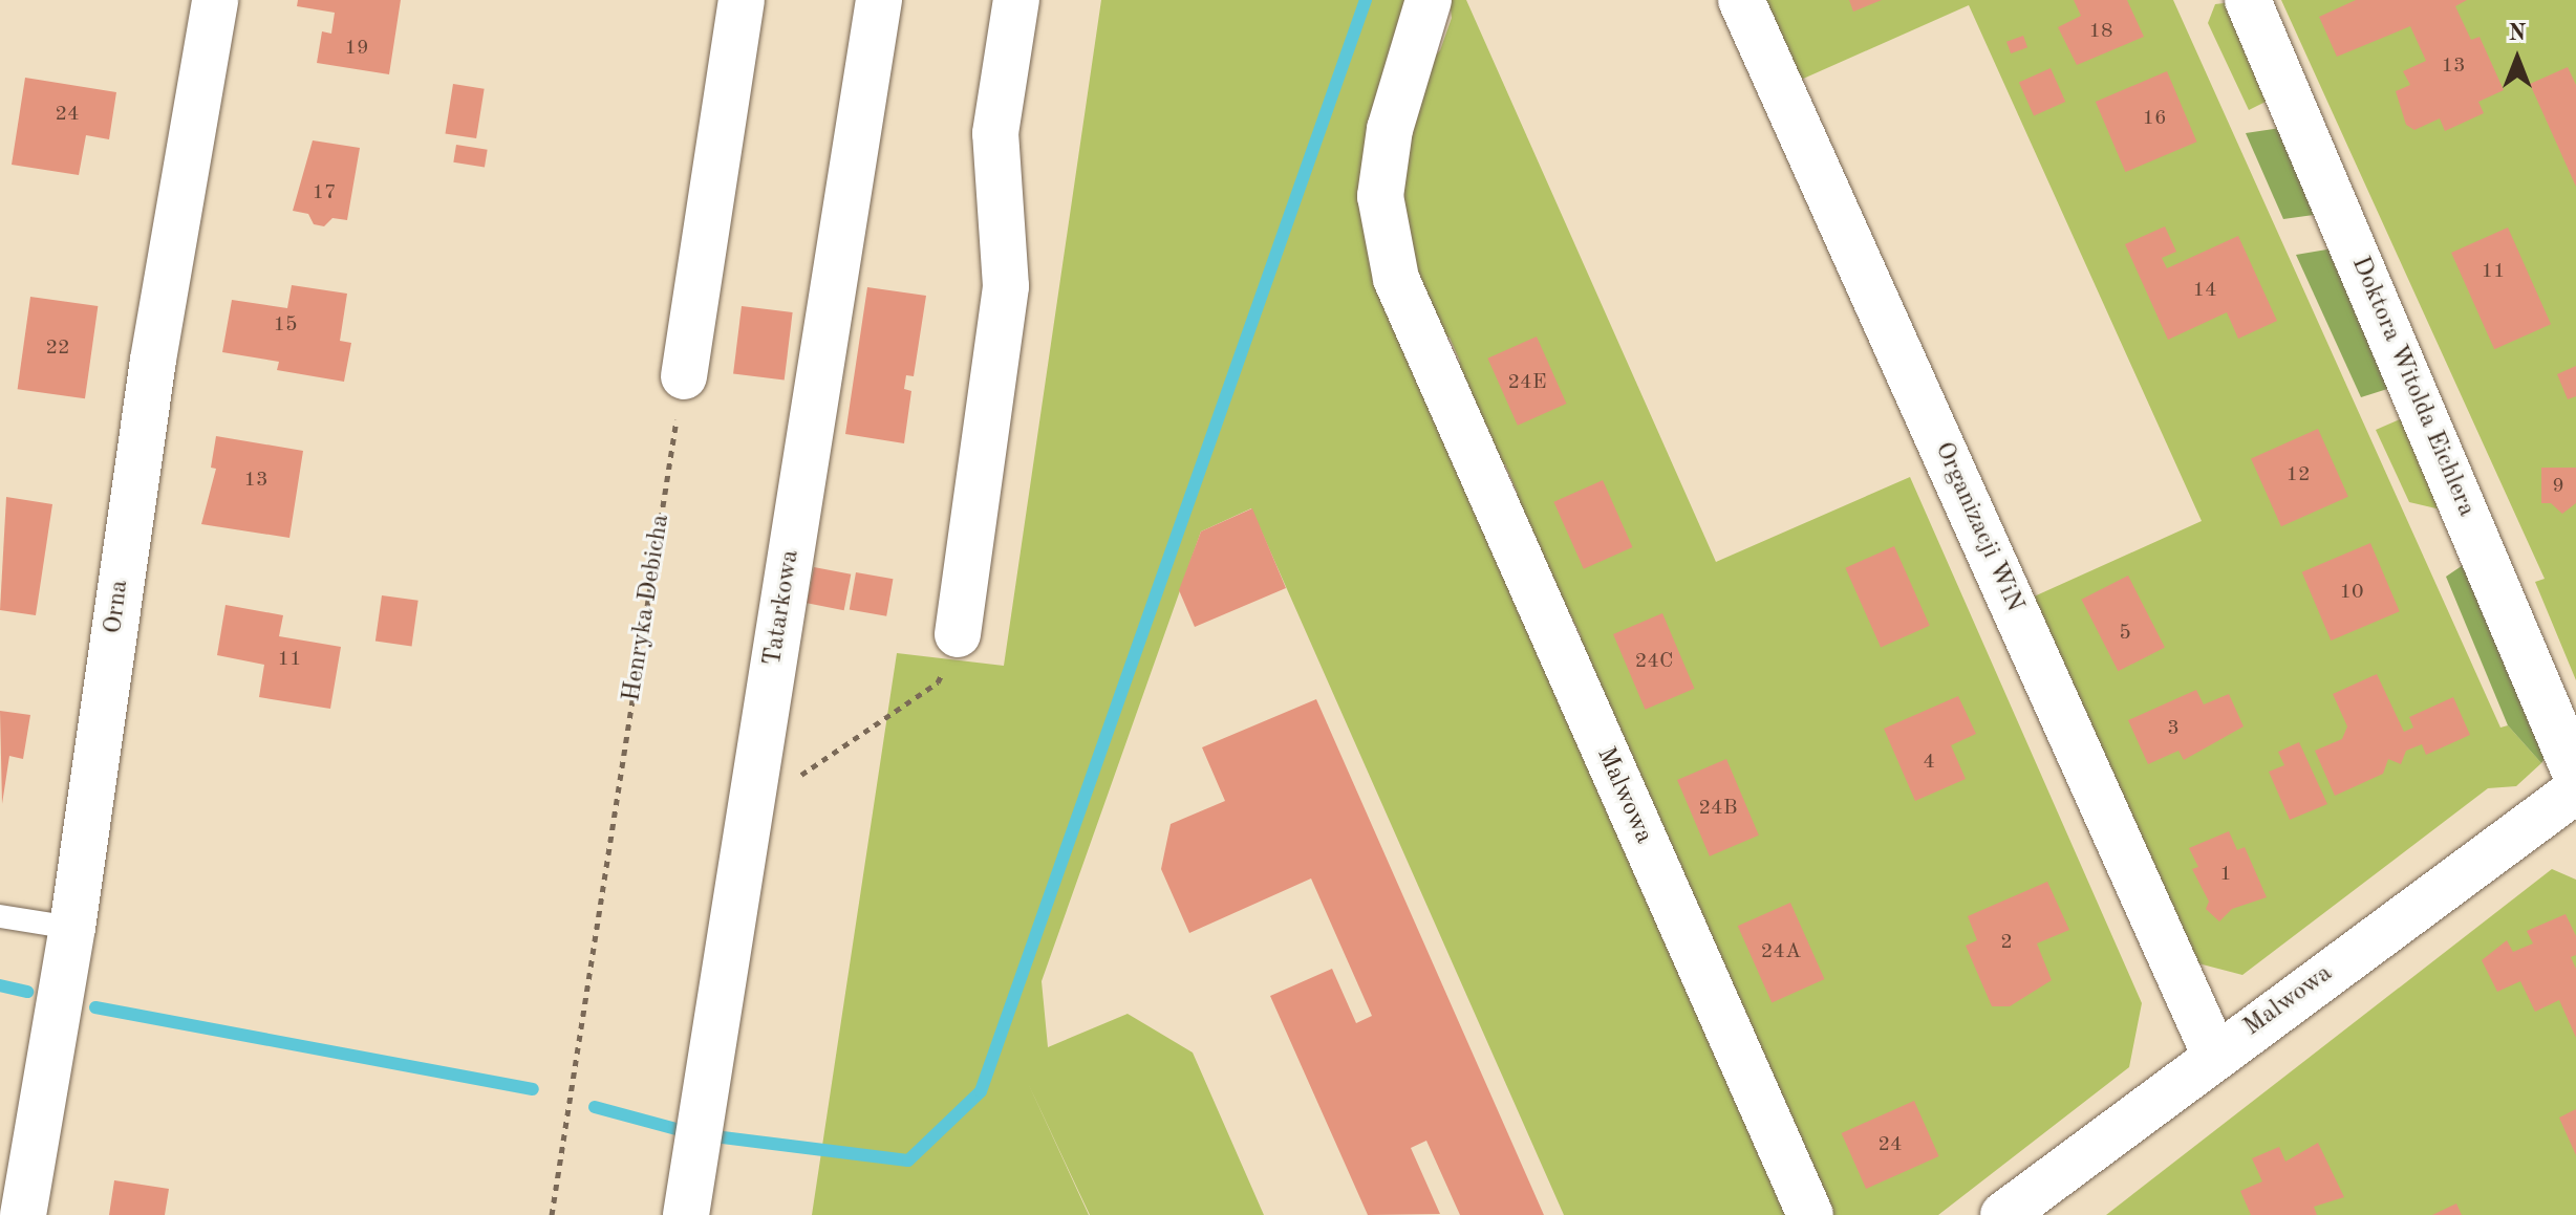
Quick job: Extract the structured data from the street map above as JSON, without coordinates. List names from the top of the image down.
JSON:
{
  "streets": {
    "street": [
      "Doktora Witolda Eichlera",
      "Organizacji WiN",
      "Orna",
      "Tatarkowa",
      "Malwowa"
    ],
    "path": ["Henryka Debicha"]
  },
  "crossings": [
    ["Organizacji WiN", "Malwowa"]
  ],
  "house_numbers": [
    "18",
    "19",
    "13",
    "24",
    "16",
    "17",
    "11",
    "14",
    "15",
    "22",
    "24E",
    "12",
    "13",
    "9",
    "10",
    "5",
    "11",
    "24C",
    "3",
    "4",
    "24B",
    "1",
    "2",
    "24A",
    "24"
  ],
  "north": "top"
}
